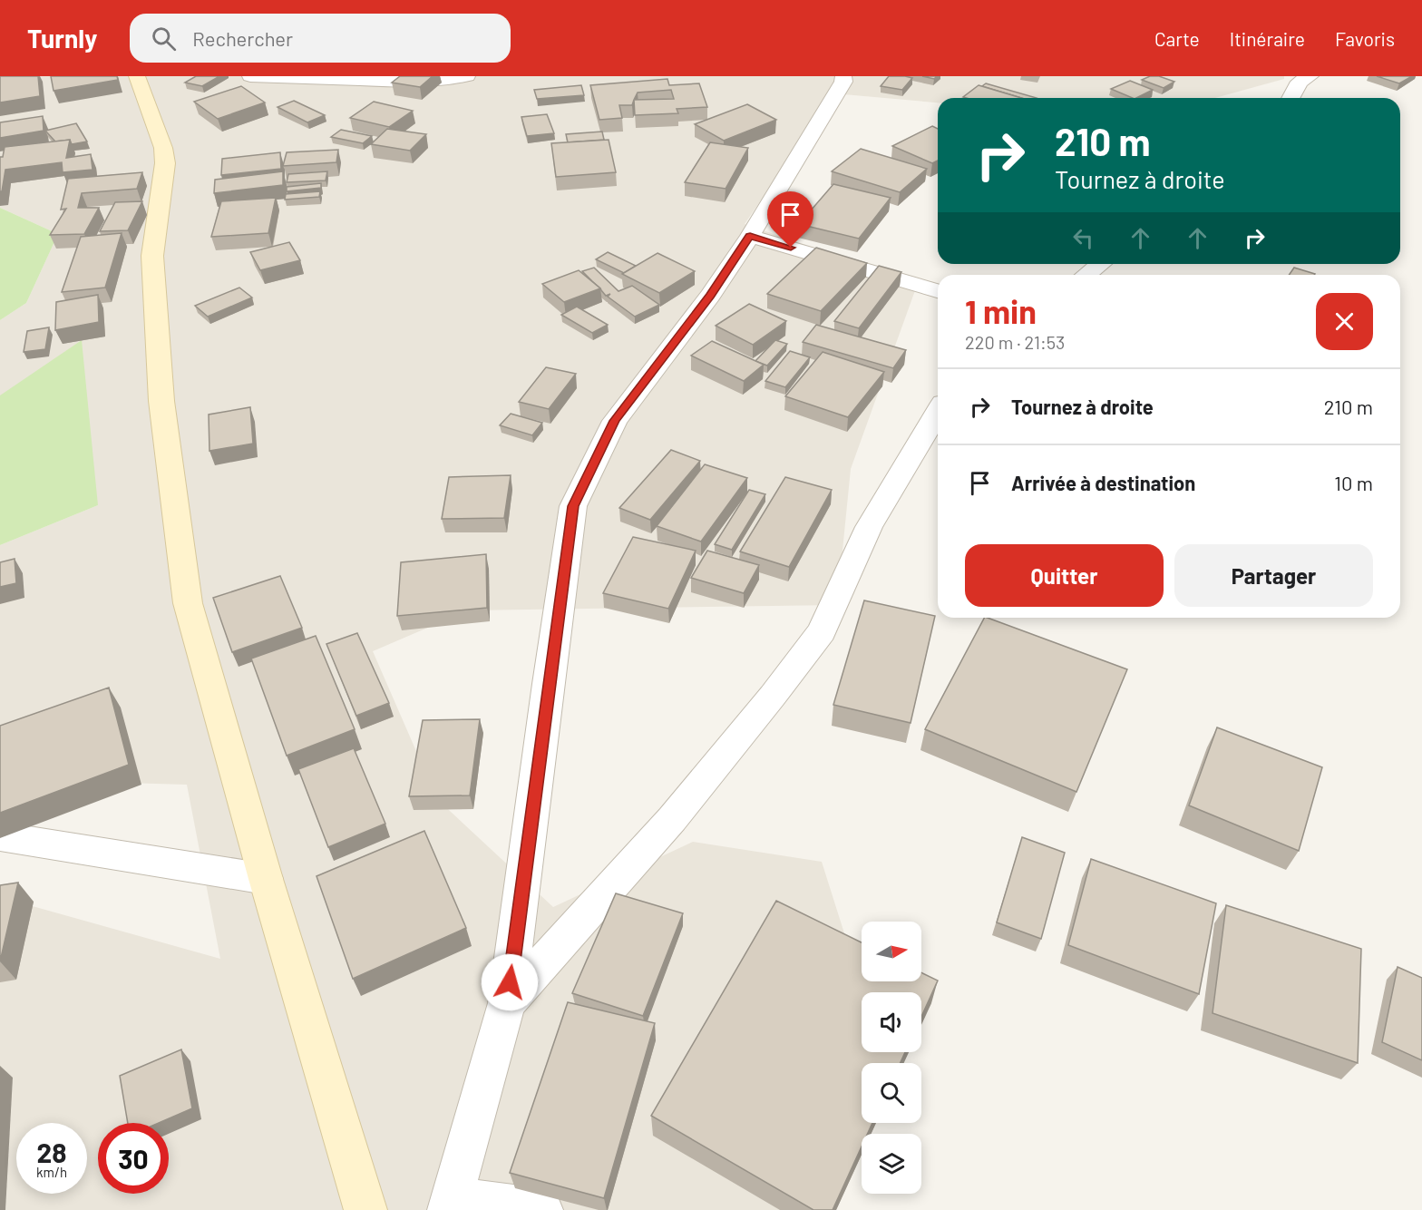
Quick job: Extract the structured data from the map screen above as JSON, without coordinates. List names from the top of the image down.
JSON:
{
  "north": "right",
  "page": {
    "header": "Turnly",
    "search": "Rechercher",
    "nav": ["Carte", "Itinéraire", "Favoris"],
    "turn": ["210 m", "Tournez à droite"],
    "heading": ["1 min", "220 m · 21:53"],
    "list": [
      {
        "name": "Tournez à droite",
        "value": "210 m"
      },
      {
        "name": "Arrivée à destination",
        "value": "10 m"
      }
    ],
    "buttons": ["Quitter", "Partager"],
    "speed": "28 km/h",
    "limit": "30"
  }
}
